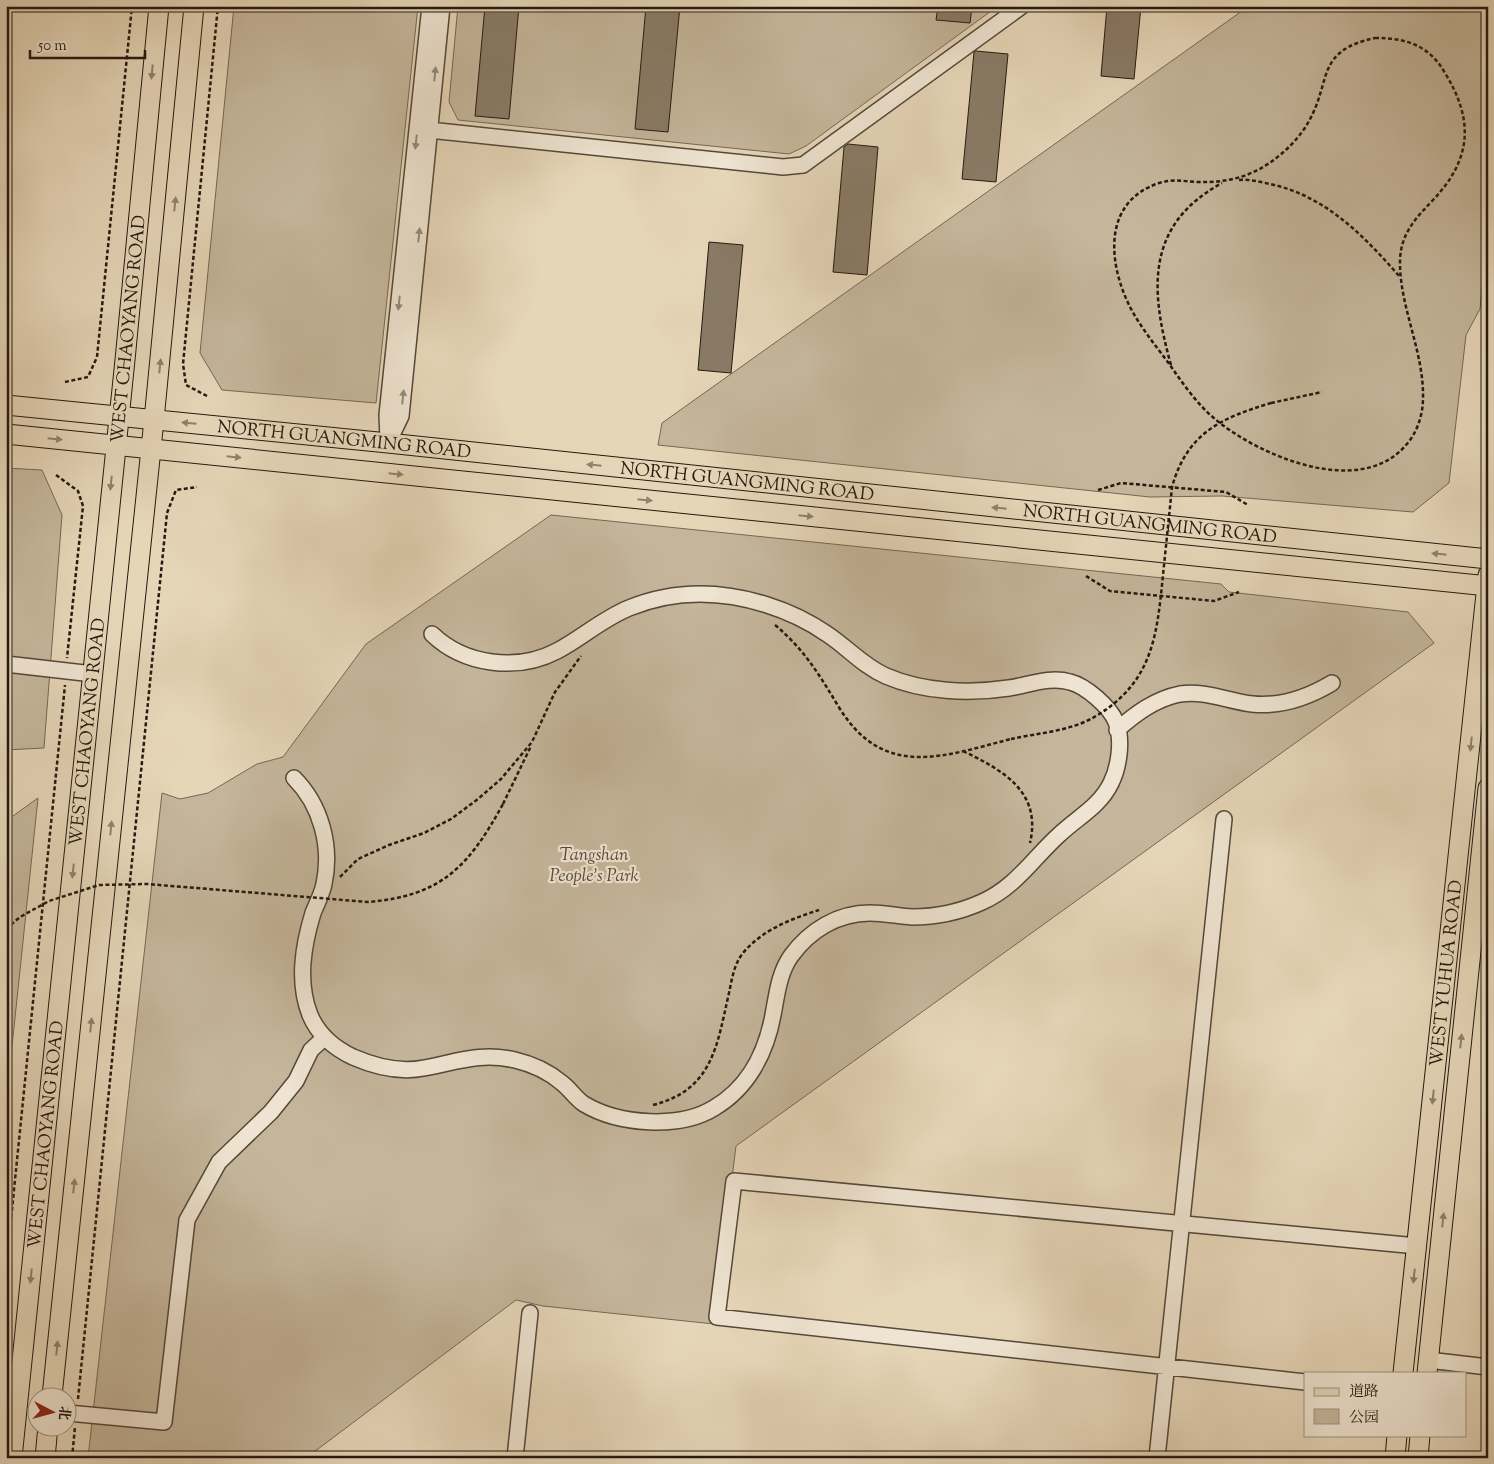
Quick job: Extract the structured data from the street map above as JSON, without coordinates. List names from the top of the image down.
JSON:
{
  "streets": {
    "main road": ["WEST CHAOYANG ROAD", "NORTH GUANGMING ROAD", "WEST YUHUA ROAD"]
  },
  "crossings": [
    ["WEST CHAOYANG ROAD", "NORTH GUANGMING ROAD"],
    ["NORTH GUANGMING ROAD", "WEST YUHUA ROAD"]
  ],
  "parks": ["Tangshan People's Park"],
  "legend": ["道路", "公园"],
  "scale_bar": "50 m",
  "north": "right"
}
